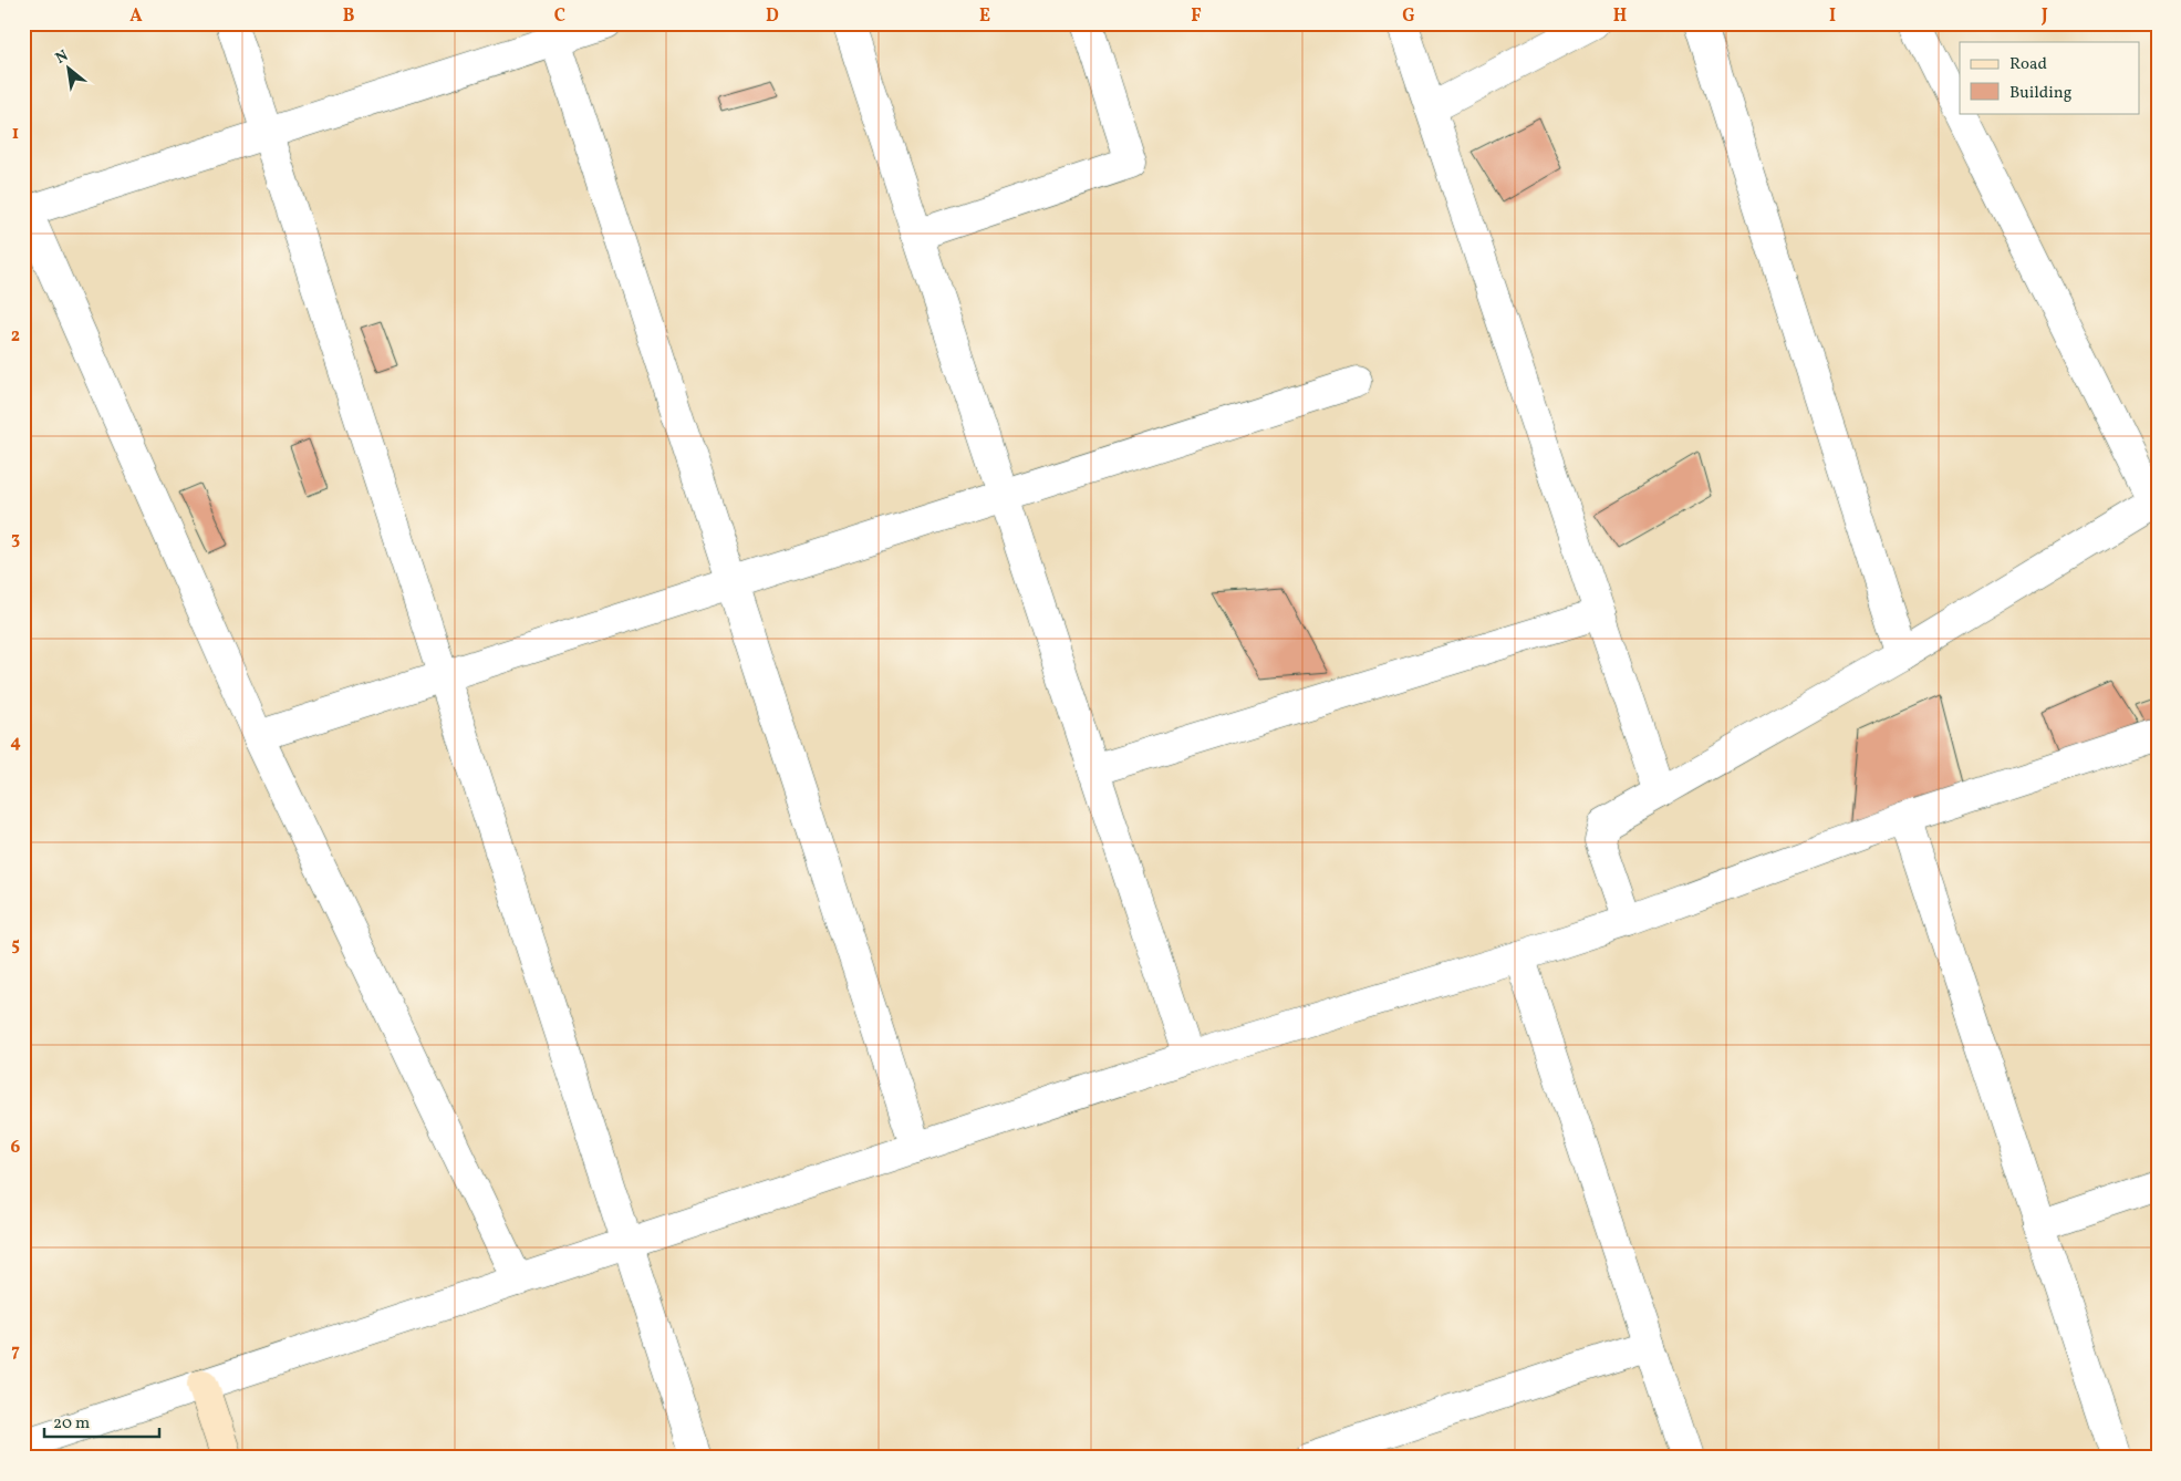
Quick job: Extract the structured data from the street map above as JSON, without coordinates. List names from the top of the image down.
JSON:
{
  "legend": ["Road", "Building"],
  "scale_bar": "20 m",
  "north": "top left",
  "grid": {
    "columns": [
      "A",
      "B",
      "C",
      "D",
      "E",
      "F",
      "G",
      "H",
      "I",
      "J"
    ],
    "rows": [
      "1",
      "2",
      "3",
      "4",
      "5",
      "6",
      "7"
    ]
  }
}
